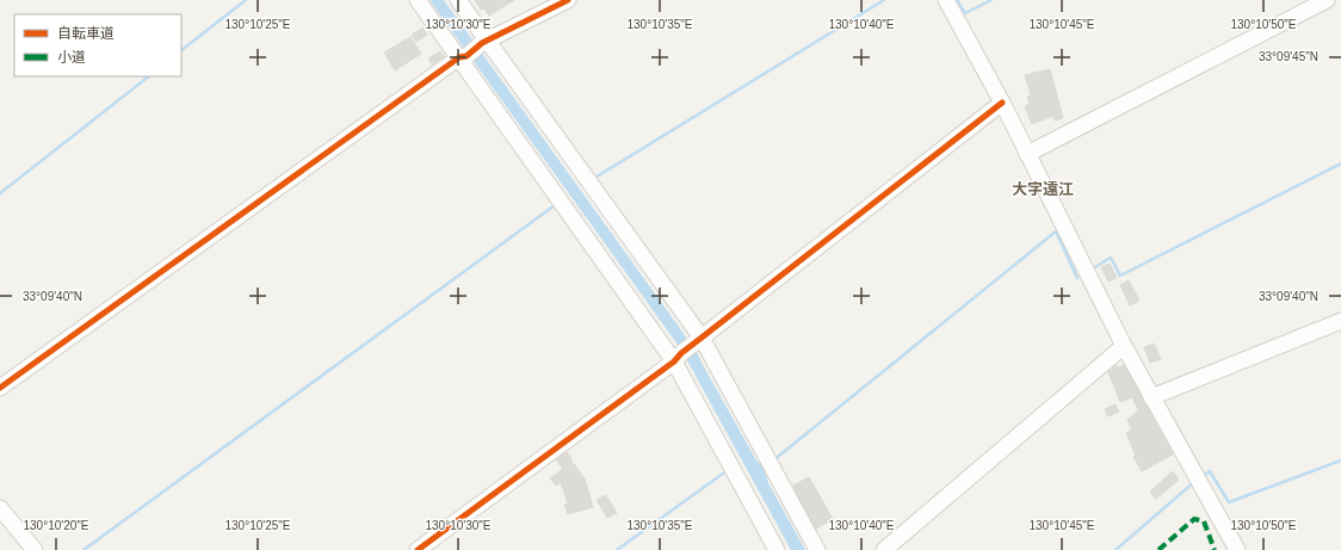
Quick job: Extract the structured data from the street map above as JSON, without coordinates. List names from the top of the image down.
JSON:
{
  "districts": ["大字遠江"],
  "legend": ["自転車道", "小道"],
  "coordinates": [
    "130°10'25\"E",
    "130°10'30\"E",
    "130°10'35\"E",
    "130°10'40\"E",
    "130°10'45\"E",
    "130°10'50\"E",
    "33°09'45\"N",
    "33°09'40\"N",
    "130°10'20\"E"
  ]
}
